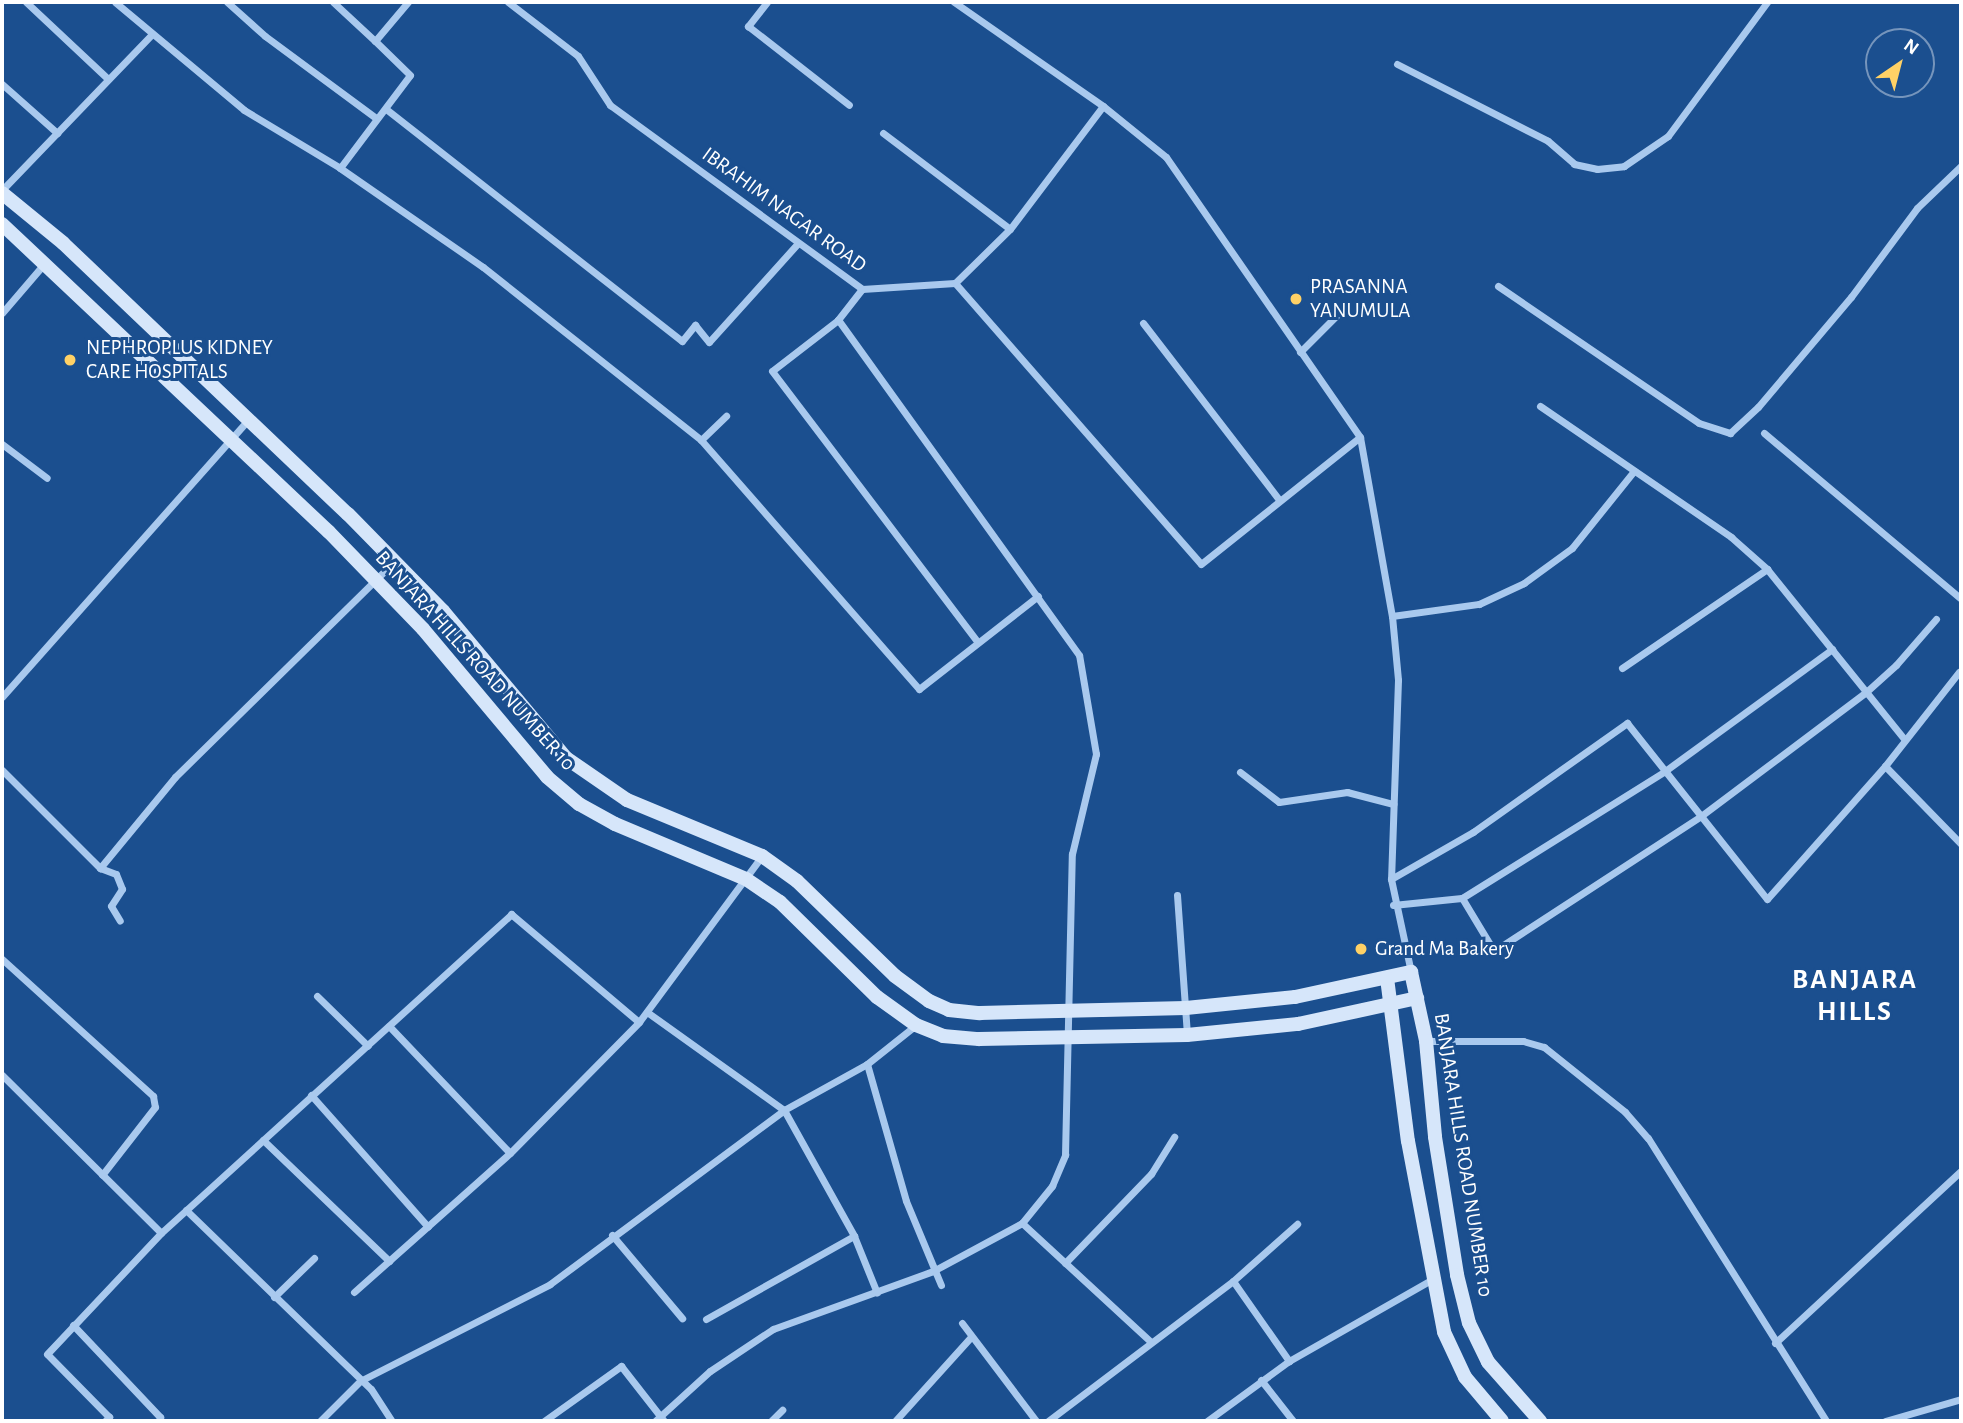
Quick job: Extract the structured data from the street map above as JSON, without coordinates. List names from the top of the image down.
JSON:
{
  "streets": {
    "main road": ["BANJARA HILLS ROAD NUMBER 10"],
    "street": ["IBRAHIM NAGAR ROAD"]
  },
  "districts": ["BANJARA HILLS"],
  "places": ["PRASANNA YANUMULA", "NEPHROPLUS KIDNEY CARE HOSPITALS", "Grand Ma Bakery"],
  "north": "top right"
}
